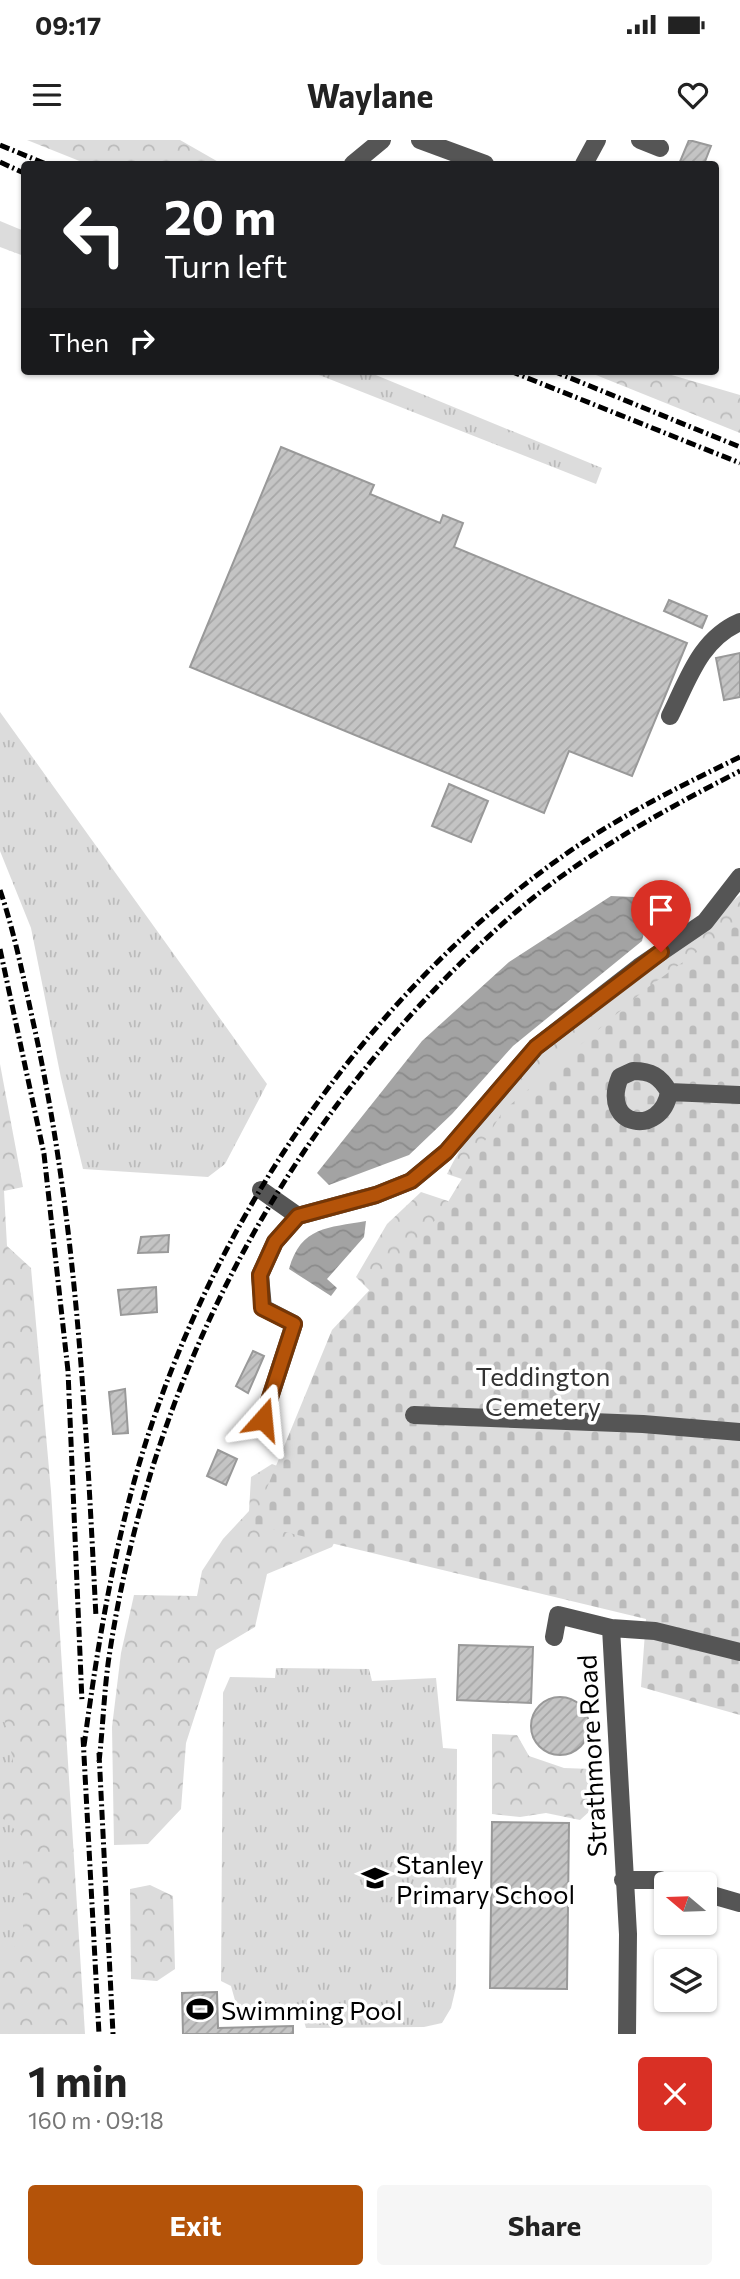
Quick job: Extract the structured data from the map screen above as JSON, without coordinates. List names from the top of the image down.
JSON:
{
  "streets": {
    "street": ["Strathmore Road"]
  },
  "parks": ["Teddington Cemetery"],
  "places": {
    "school or university": ["Stanley Primary School"],
    "sports": ["Swimming Pool"]
  },
  "north": "left",
  "page": {
    "status": "09:17",
    "header": "Waylane",
    "turn": ["20 m", "Turn left"],
    "then": "Then",
    "heading": ["1 min", "160 m · 09:18"],
    "buttons": ["Exit", "Share"]
  }
}
